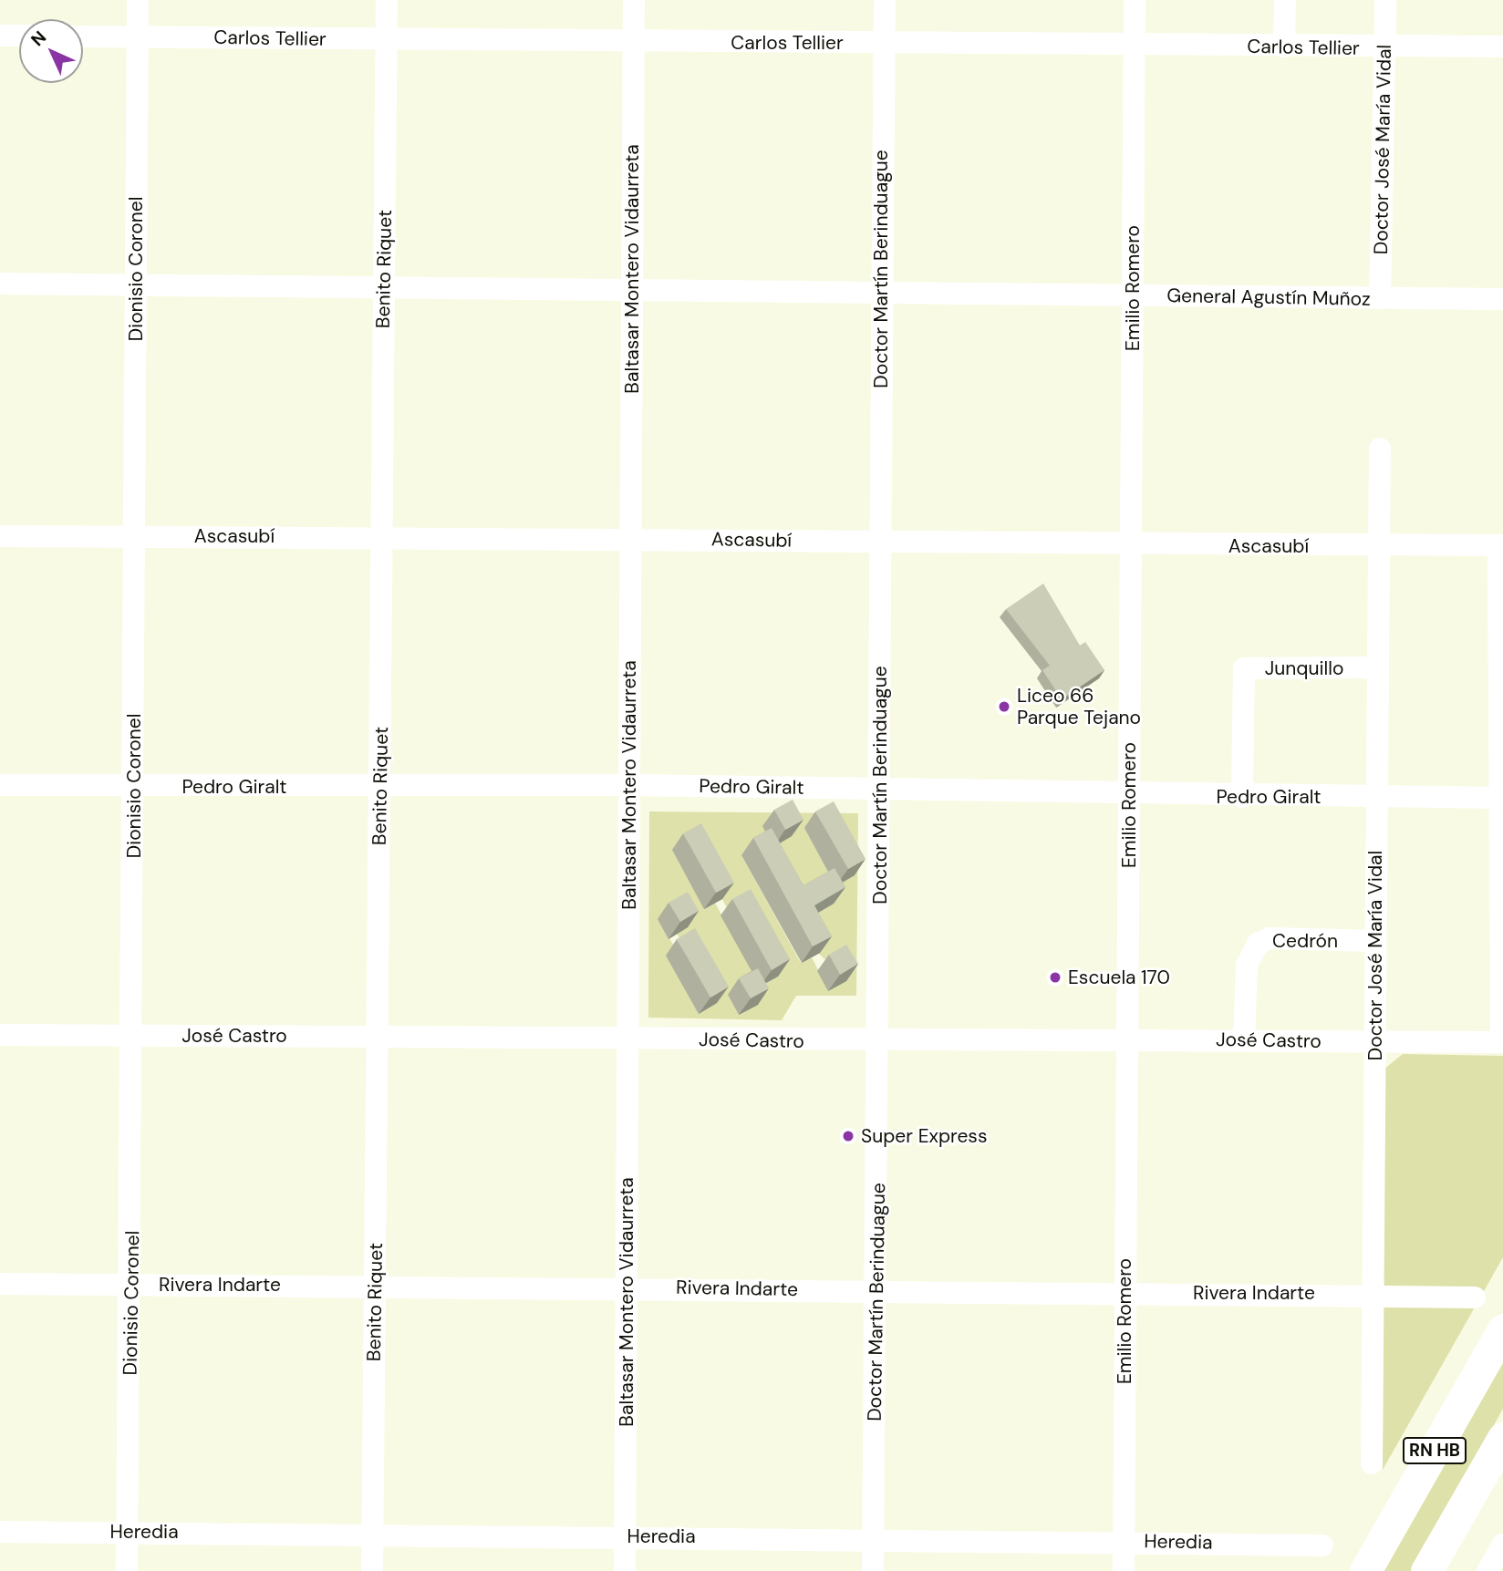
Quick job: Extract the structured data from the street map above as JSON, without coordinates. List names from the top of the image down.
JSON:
{
  "streets": {
    "highway": ["RN HB"],
    "street": [
      "Carlos Tellier",
      "Doctor José María Vidal",
      "Dionisio Coronel",
      "Benito Riquet",
      "Baltasar Montero Vidaurreta",
      "Doctor Martín Berinduague",
      "Emilio Romero",
      "General Agustín Muñoz",
      "Ascasubí",
      "Junquillo",
      "Pedro Giralt",
      "Cedrón",
      "José Castro",
      "Rivera Indarte",
      "Heredia"
    ]
  },
  "crossings": [
    ["Carlos Tellier", "Doctor José María Vidal"],
    ["Carlos Tellier", "Dionisio Coronel"],
    ["Carlos Tellier", "Benito Riquet"],
    ["Carlos Tellier", "Baltasar Montero Vidaurreta"],
    ["Carlos Tellier", "Doctor Martín Berinduague"],
    ["Carlos Tellier", "Emilio Romero"],
    ["Doctor José María Vidal", "General Agustín Muñoz"],
    ["Doctor José María Vidal", "Ascasubí"],
    ["Doctor José María Vidal", "Junquillo"],
    ["Doctor José María Vidal", "Pedro Giralt"],
    ["Doctor José María Vidal", "Cedrón"],
    ["Doctor José María Vidal", "José Castro"],
    ["Doctor José María Vidal", "Rivera Indarte"],
    ["Dionisio Coronel", "General Agustín Muñoz"],
    ["Dionisio Coronel", "Ascasubí"],
    ["Dionisio Coronel", "Pedro Giralt"],
    ["Dionisio Coronel", "José Castro"],
    ["Dionisio Coronel", "Rivera Indarte"],
    ["Dionisio Coronel", "Heredia"],
    ["Benito Riquet", "General Agustín Muñoz"],
    ["Benito Riquet", "Ascasubí"],
    ["Benito Riquet", "Pedro Giralt"],
    ["Benito Riquet", "José Castro"],
    ["Benito Riquet", "Rivera Indarte"],
    ["Benito Riquet", "Heredia"],
    ["Baltasar Montero Vidaurreta", "General Agustín Muñoz"],
    ["Baltasar Montero Vidaurreta", "Ascasubí"],
    ["Baltasar Montero Vidaurreta", "Pedro Giralt"],
    ["Baltasar Montero Vidaurreta", "José Castro"],
    ["Baltasar Montero Vidaurreta", "Rivera Indarte"],
    ["Baltasar Montero Vidaurreta", "Heredia"],
    ["Doctor Martín Berinduague", "General Agustín Muñoz"],
    ["Doctor Martín Berinduague", "Ascasubí"],
    ["Doctor Martín Berinduague", "Pedro Giralt"],
    ["Doctor Martín Berinduague", "José Castro"],
    ["Doctor Martín Berinduague", "Rivera Indarte"],
    ["Doctor Martín Berinduague", "Heredia"],
    ["Emilio Romero", "General Agustín Muñoz"],
    ["Emilio Romero", "Ascasubí"],
    ["Emilio Romero", "Pedro Giralt"],
    ["Emilio Romero", "José Castro"],
    ["Emilio Romero", "Rivera Indarte"],
    ["Emilio Romero", "Heredia"],
    ["Junquillo", "Pedro Giralt"],
    ["Cedrón", "José Castro"]
  ],
  "places": ["Liceo 66 Parque Tejano", "Escuela 170", "Super Express"],
  "north": "top left"
}
